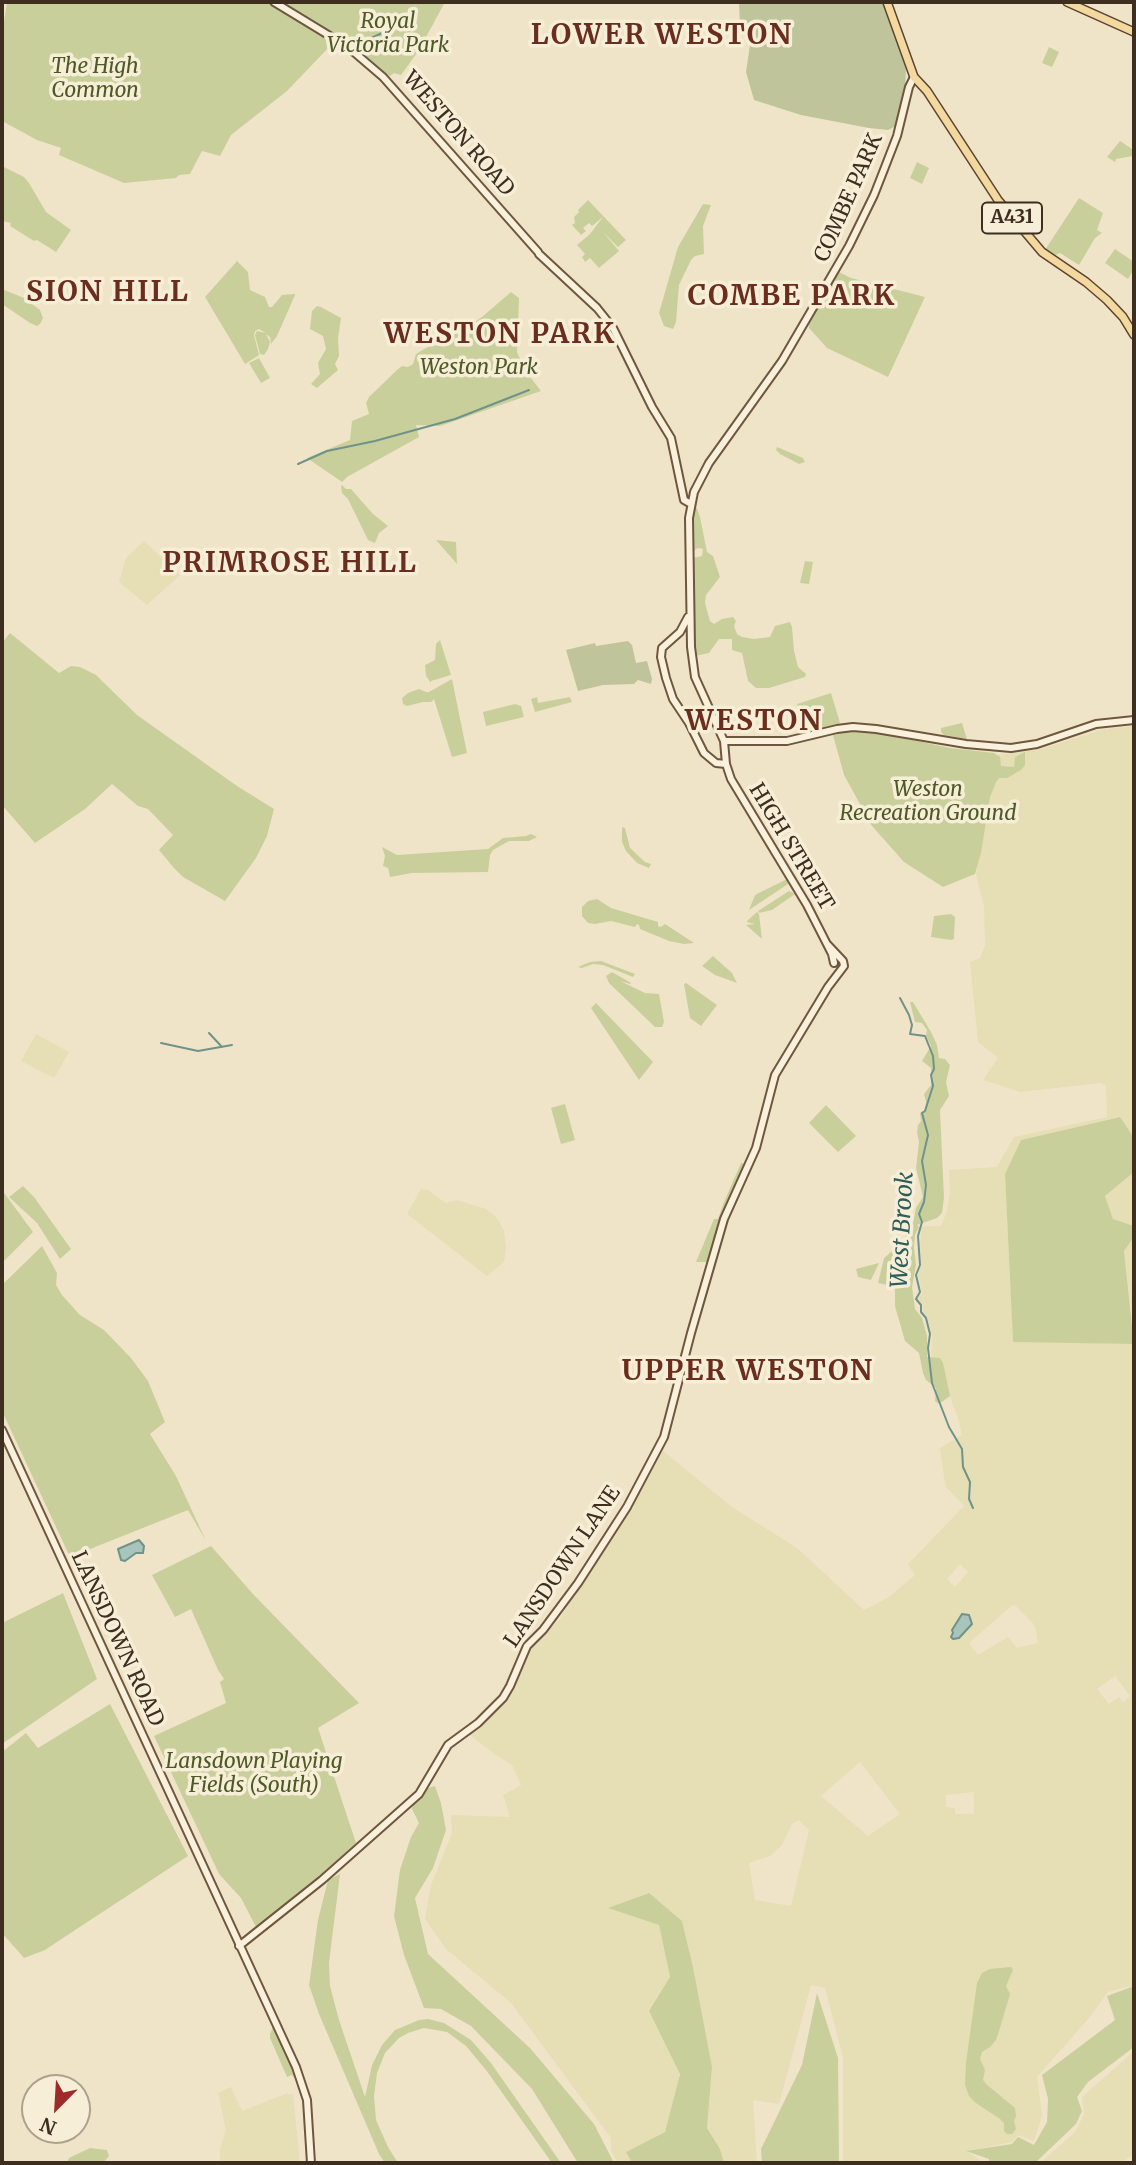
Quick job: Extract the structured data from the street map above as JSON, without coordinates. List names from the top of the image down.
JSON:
{
  "streets": {
    "main road": ["A431"],
    "street": [
      "WESTON ROAD",
      "COMBE PARK",
      "HIGH STREET",
      "LANSDOWN LANE",
      "LANSDOWN ROAD"
    ]
  },
  "crossings": [
    ["WESTON ROAD", "COMBE PARK"],
    ["COMBE PARK", "A431"],
    ["HIGH STREET", "LANSDOWN LANE"],
    ["LANSDOWN LANE", "LANSDOWN ROAD"]
  ],
  "districts": [
    "LOWER WESTON",
    "SION HILL",
    "COMBE PARK",
    "WESTON PARK",
    "PRIMROSE HILL",
    "WESTON",
    "UPPER WESTON"
  ],
  "water": ["West Brook"],
  "parks": [
    "Royal Victoria Park",
    "The High Common",
    "Weston Park",
    "Weston Recreation Ground",
    "Lansdown Playing Fields (South)"
  ],
  "north": "bottom left"
}
